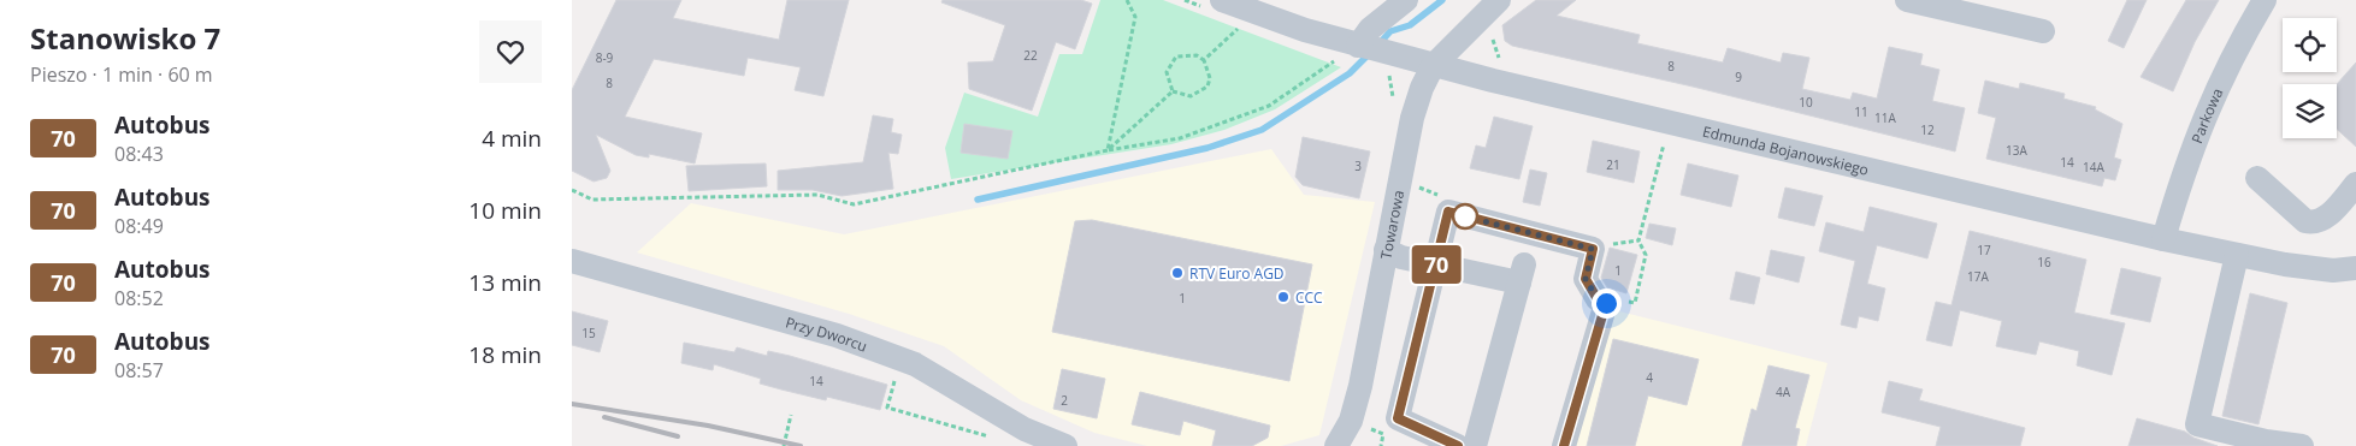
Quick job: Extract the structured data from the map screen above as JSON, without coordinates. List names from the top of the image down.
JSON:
{
  "streets": {
    "street": [
      "Parkowa",
      "Edmunda Bojanowskiego",
      "Towarowa",
      "Przy Dworcu"
    ]
  },
  "crossings": [
    ["Parkowa", "Edmunda Bojanowskiego"],
    ["Edmunda Bojanowskiego", "Towarowa"]
  ],
  "places": ["RTV Euro AGD", "CCC"],
  "lines": ["bus line 70"],
  "house_numbers": [
    "22",
    "8-9",
    "8",
    "9",
    "8",
    "10",
    "11",
    "11A",
    "12",
    "13A",
    "14",
    "21",
    "3",
    "14A",
    "17",
    "16",
    "1",
    "17A",
    "1",
    "15",
    "4",
    "14",
    "4A",
    "2"
  ],
  "page": {
    "heading": ["Stanowisko 7", "Pieszo · 1 min · 60 m"],
    "on_map": "70",
    "list": [
      {
        "mark": "70",
        "name": "Autobus",
        "note": "08:43",
        "value": "4 min"
      },
      {
        "mark": "70",
        "name": "Autobus",
        "note": "08:49",
        "value": "10 min"
      },
      {
        "mark": "70",
        "name": "Autobus",
        "note": "08:52",
        "value": "13 min"
      },
      {
        "mark": "70",
        "name": "Autobus",
        "note": "08:57",
        "value": "18 min"
      }
    ]
  }
}
